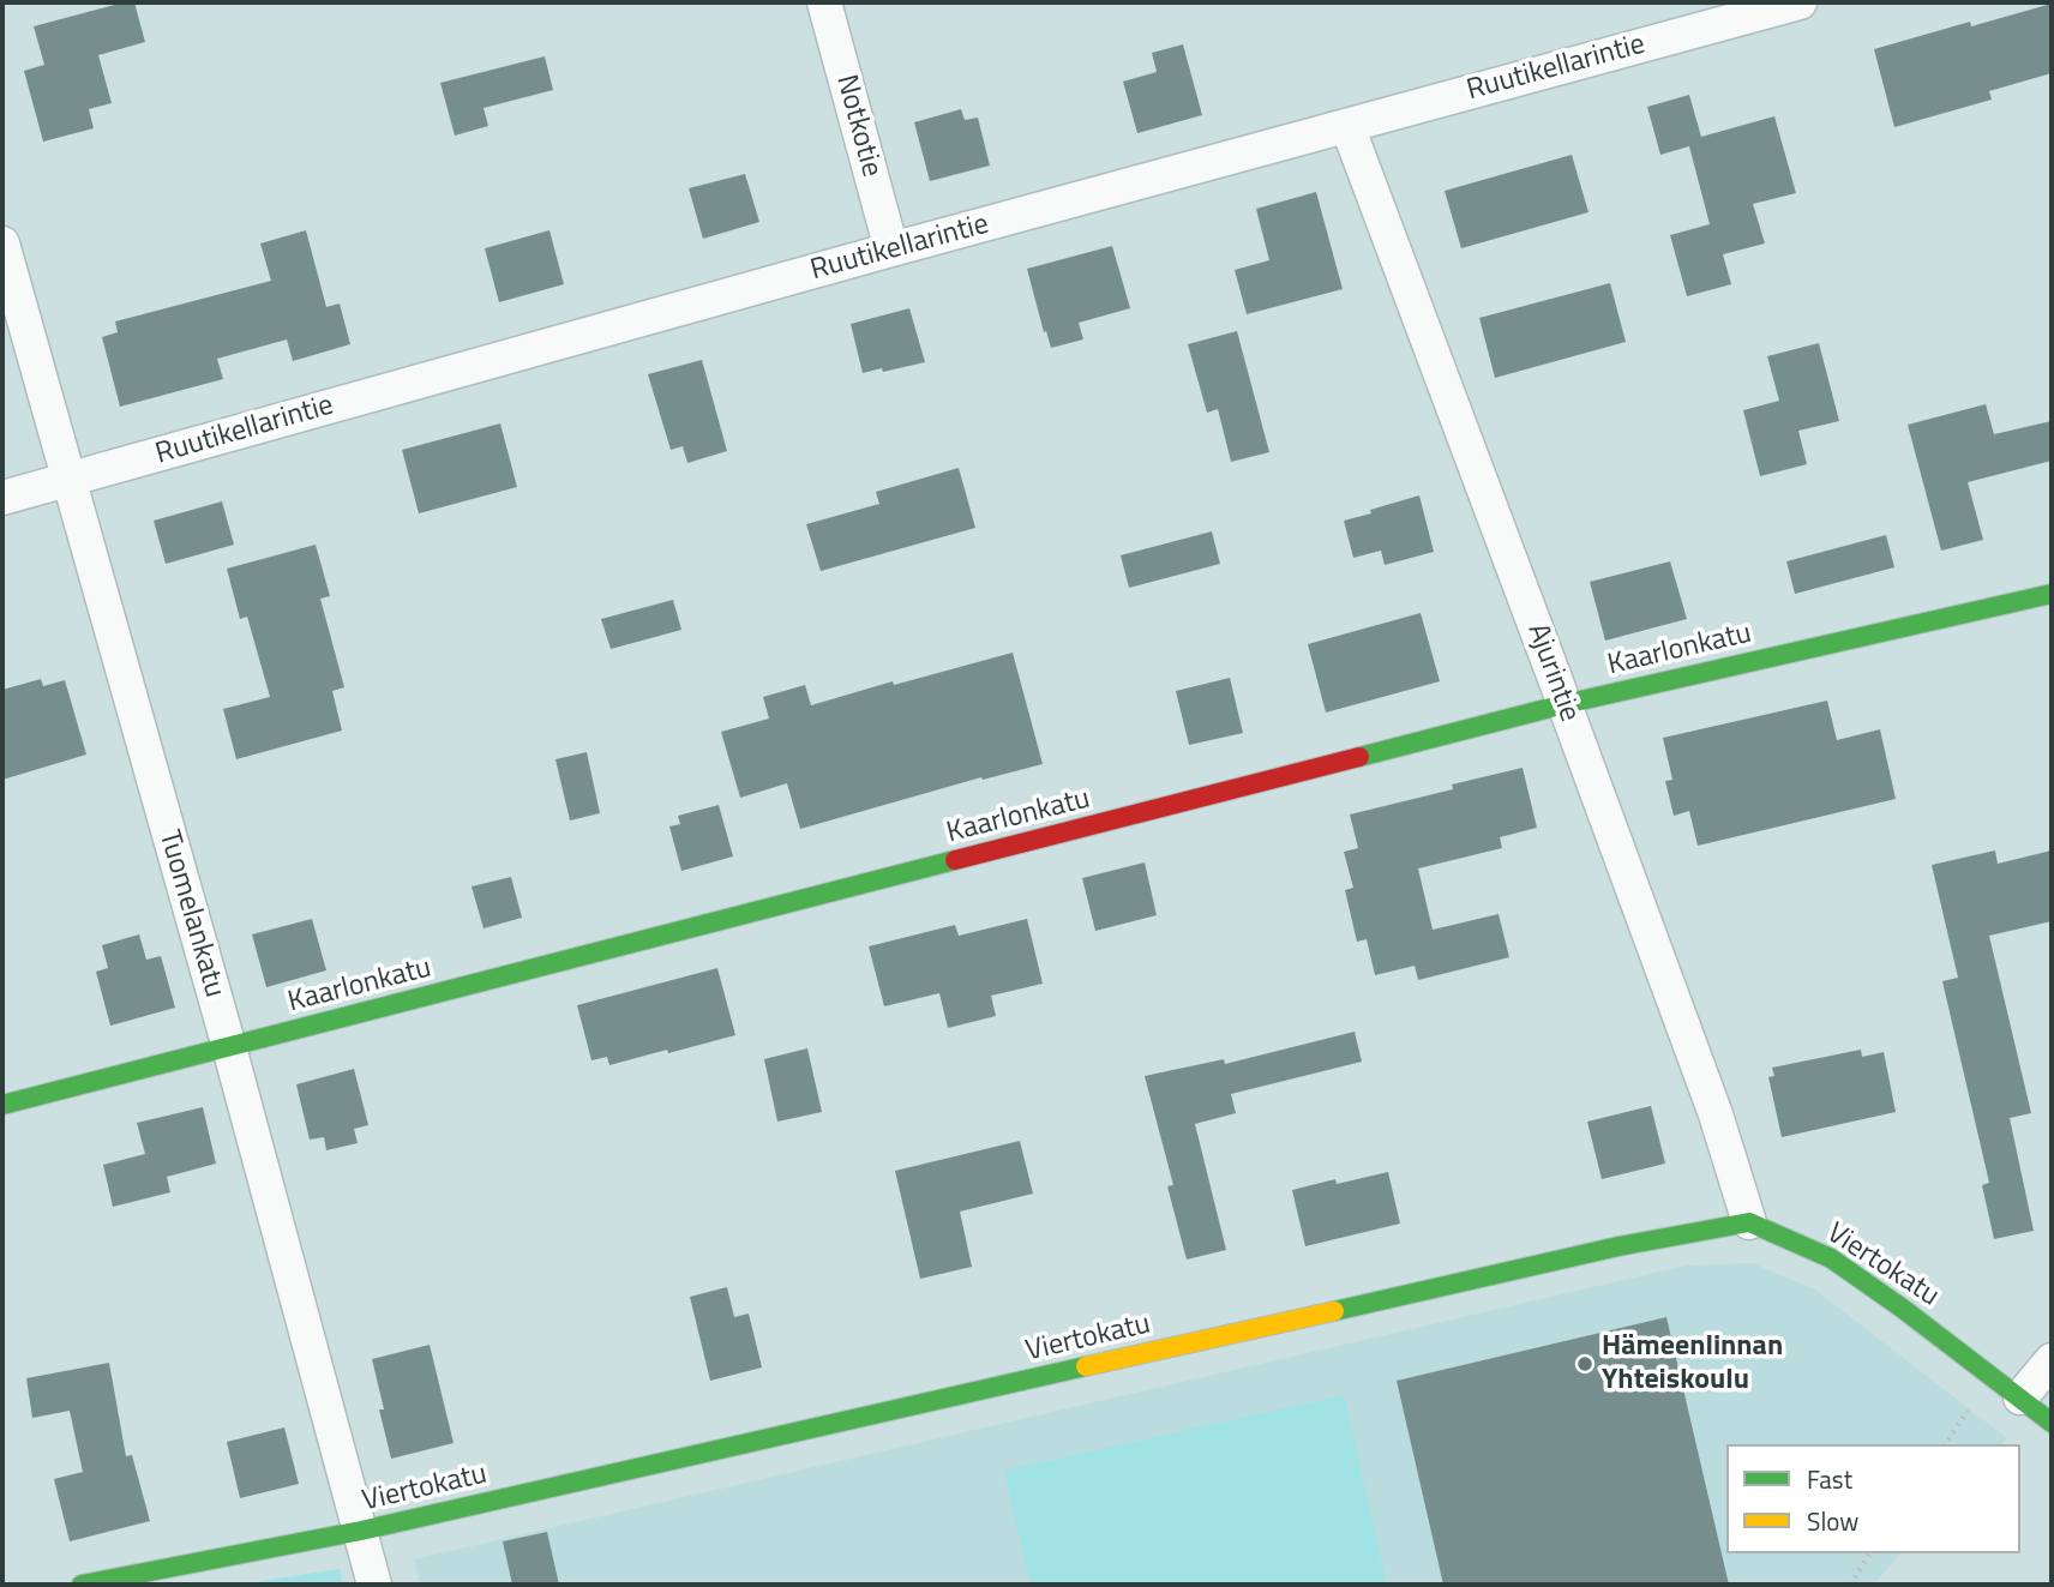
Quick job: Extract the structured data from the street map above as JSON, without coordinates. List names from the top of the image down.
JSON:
{
  "streets": {
    "street": [
      "Ruutikellarintie",
      "Notkotie",
      "Kaarlonkatu",
      "Ajurintie",
      "Tuomelankatu",
      "Viertokatu"
    ]
  },
  "crossings": [
    ["Ruutikellarintie", "Notkotie"],
    ["Ruutikellarintie", "Ajurintie"],
    ["Ruutikellarintie", "Tuomelankatu"],
    ["Kaarlonkatu", "Ajurintie"],
    ["Kaarlonkatu", "Tuomelankatu"],
    ["Ajurintie", "Viertokatu"],
    ["Tuomelankatu", "Viertokatu"]
  ],
  "places": ["Hämeenlinnan Yhteiskoulu"],
  "legend": ["Fast", "Slow"]
}
